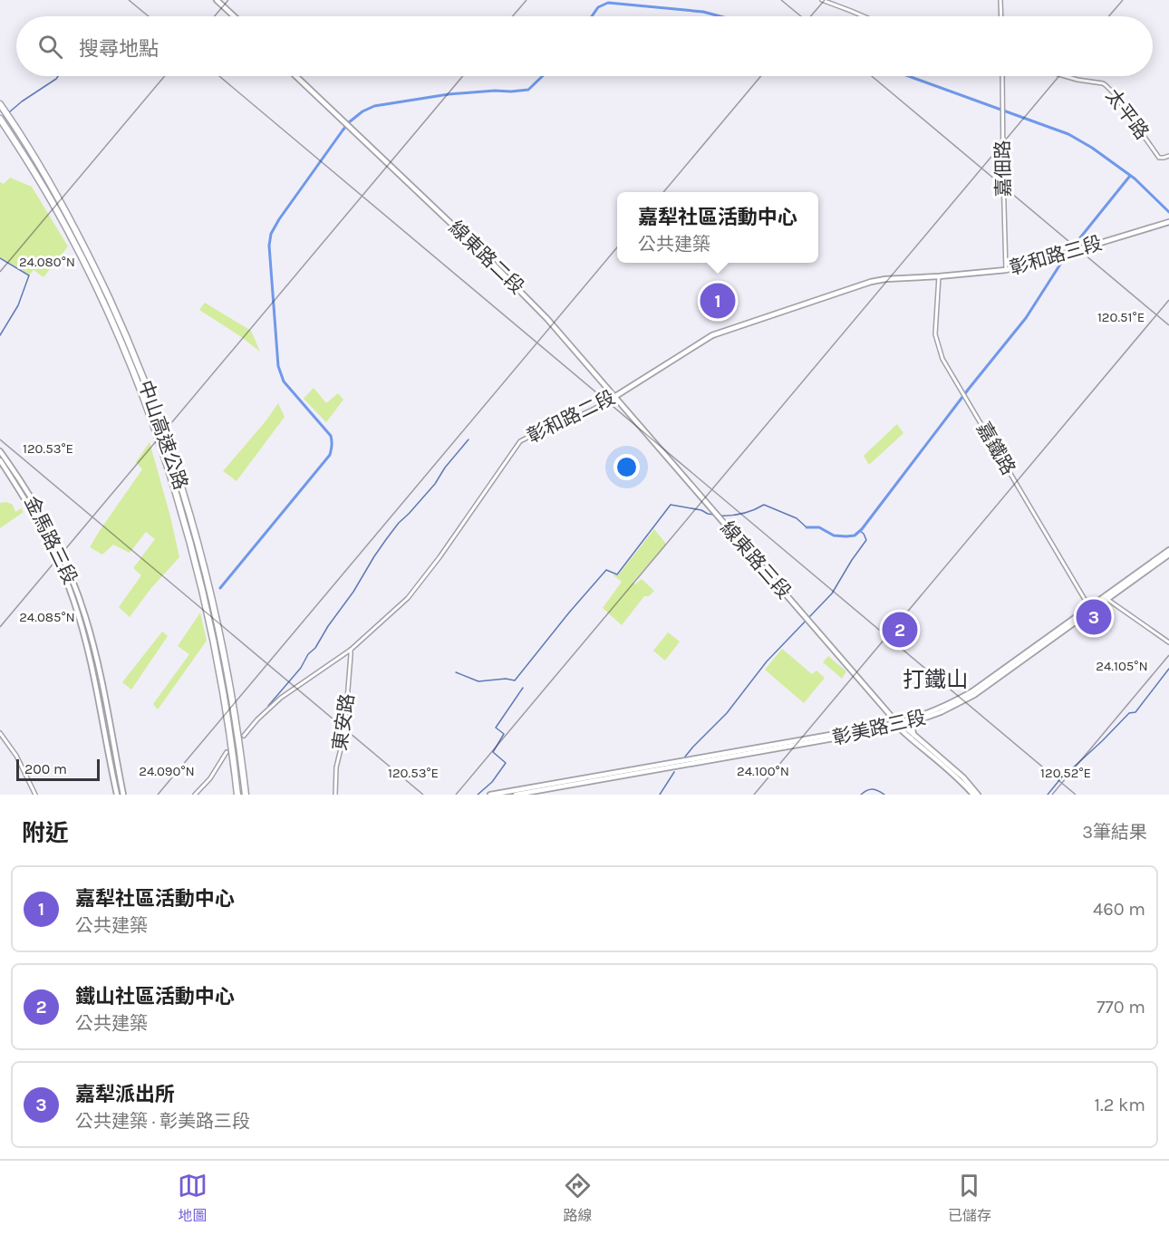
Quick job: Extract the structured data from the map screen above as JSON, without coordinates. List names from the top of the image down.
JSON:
{
  "streets": {
    "highway": ["中山高速公路"],
    "main road": [
      "彰和路三段",
      "線東路二段",
      "彰和路二段",
      "金馬路三段",
      "線東路三段",
      "彰美路三段"
    ],
    "street": [
      "太平路",
      "嘉佃路",
      "嘉鐵路",
      "東安路"
    ]
  },
  "crossings": [
    ["嘉佃路", "彰和路三段"],
    ["彰和路三段", "彰和路二段"],
    ["彰和路三段", "嘉鐵路"],
    ["線東路二段", "彰和路二段"],
    ["線東路二段", "線東路三段"],
    ["彰和路二段", "嘉鐵路"],
    ["彰和路二段", "線東路三段"],
    ["彰和路二段", "東安路"],
    ["嘉鐵路", "彰美路三段"],
    ["線東路三段", "彰美路三段"]
  ],
  "districts": ["打鐵山"],
  "scale_bar": "200 m",
  "page": {
    "search": "搜尋地點",
    "popup": ["嘉犁社區活動中心", "公共建築"],
    "pins": ["1", "3", "2"],
    "scale": "200 m",
    "heading": ["附近", "3筆結果"],
    "list": [
      {
        "mark": "1",
        "name": "嘉犁社區活動中心",
        "note": "公共建築",
        "value": "460 m"
      },
      {
        "mark": "2",
        "name": "鐵山社區活動中心",
        "note": "公共建築",
        "value": "770 m"
      },
      {
        "mark": "3",
        "name": "嘉犁派出所",
        "note": "公共建築 · 彰美路三段",
        "value": "1.2 km"
      }
    ],
    "nav": ["地圖", "路線", "已儲存"]
  },
  "coordinates": [
    "24.080°N",
    "120.51°E",
    "120.53°E",
    "24.085°N",
    "24.105°N",
    "24.090°N",
    "24.100°N",
    "120.52°E"
  ]
}
